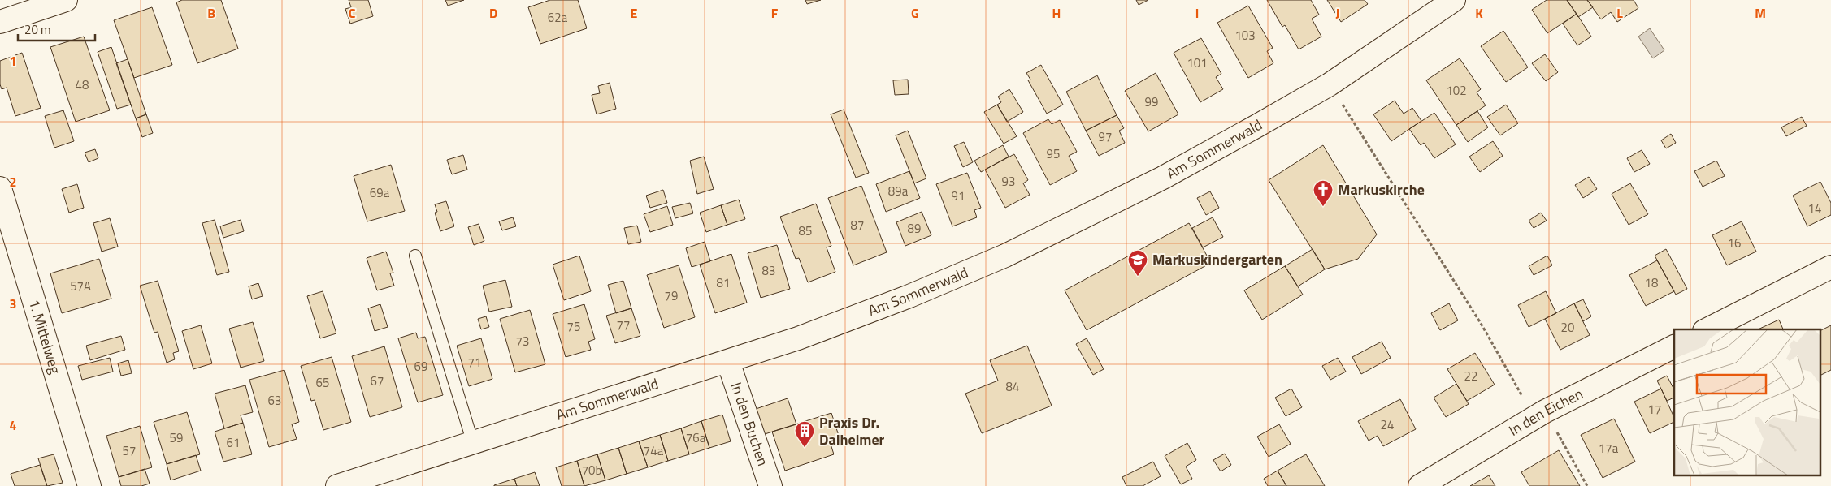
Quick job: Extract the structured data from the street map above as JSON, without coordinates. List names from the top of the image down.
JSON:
{
  "streets": {
    "street": [
      "Am Sommerwald",
      "1. Mittelweg",
      "In den Eichen",
      "In den Buchen"
    ]
  },
  "crossings": [
    ["Am Sommerwald", "In den Buchen"]
  ],
  "places": {
    "church": ["Markuskirche"],
    "school or university": ["Markuskindergarten"],
    "building": ["Praxis Dr. Dalheimer"]
  },
  "house_numbers": [
    "62a",
    "103",
    "101",
    "48",
    "102",
    "99",
    "97",
    "95",
    "93",
    "89a",
    "69a",
    "91",
    "14",
    "87",
    "89",
    "85",
    "16",
    "83",
    "81",
    "18",
    "57A",
    "79",
    "77",
    "75",
    "20",
    "73",
    "71",
    "69",
    "22",
    "67",
    "65",
    "84",
    "63",
    "17",
    "24",
    "59",
    "76a",
    "61",
    "17a",
    "57",
    "74a",
    "70b"
  ],
  "scale_bar": "20 m",
  "grid": {
    "columns": [
      "B",
      "C",
      "D",
      "E",
      "F",
      "G",
      "H",
      "I",
      "J",
      "K",
      "L",
      "M"
    ],
    "rows": [
      "1",
      "2",
      "3",
      "4"
    ]
  }
}
